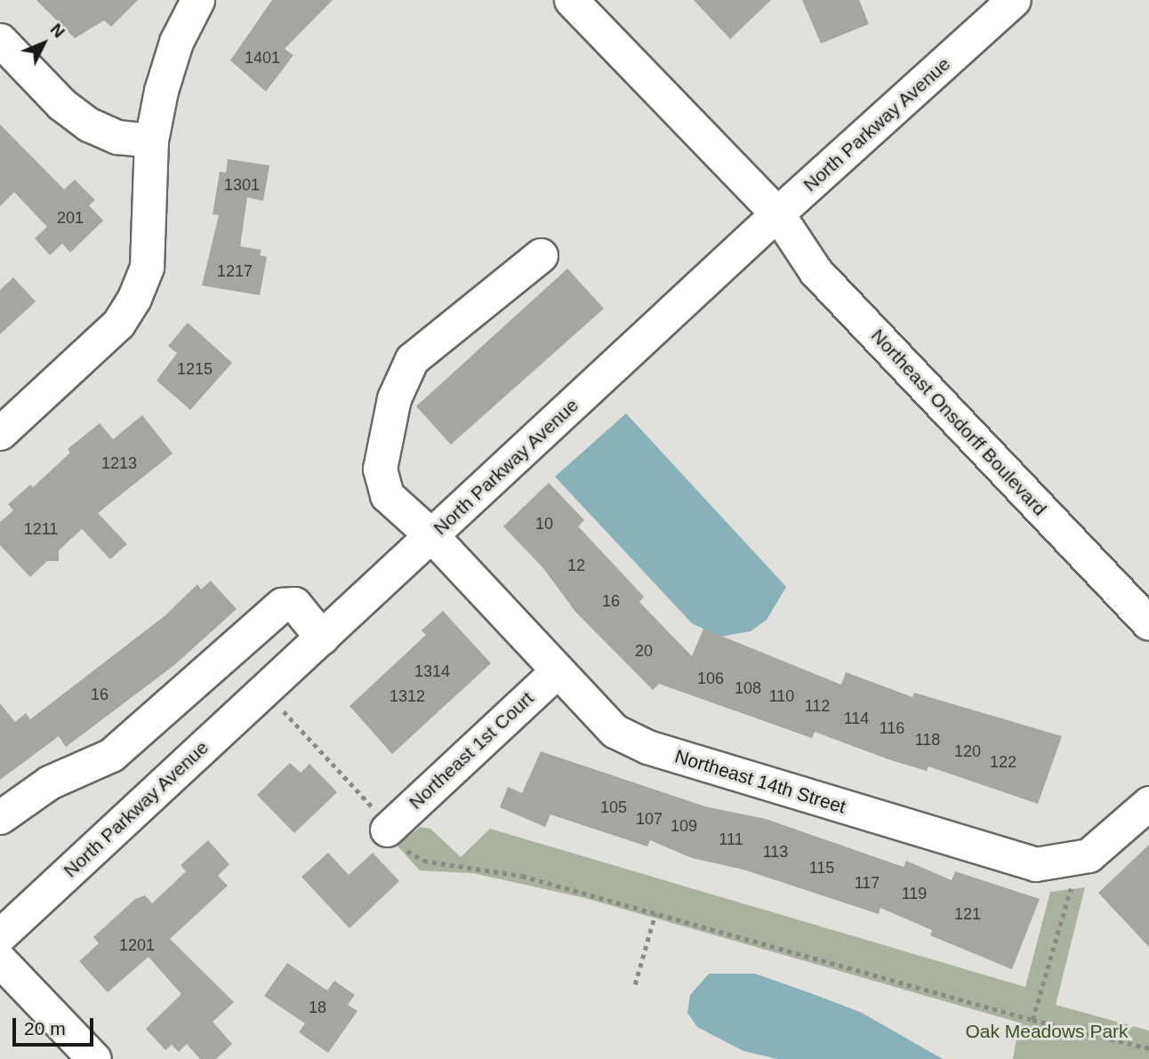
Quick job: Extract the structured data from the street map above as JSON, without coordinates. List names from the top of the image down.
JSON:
{
  "streets": {
    "street": [
      "North Parkway Avenue",
      "Northeast Onsdorff Boulevard",
      "Northeast 1st Court",
      "Northeast 14th Street"
    ]
  },
  "crossings": [
    ["North Parkway Avenue", "Northeast Onsdorff Boulevard"],
    ["North Parkway Avenue", "Northeast 14th Street"],
    ["Northeast 1st Court", "Northeast 14th Street"]
  ],
  "parks": ["Oak Meadows Park"],
  "house_numbers": [
    "1401",
    "1301",
    "201",
    "1217",
    "1215",
    "1213",
    "10",
    "1211",
    "12",
    "16",
    "20",
    "1314",
    "106",
    "108",
    "16",
    "1312",
    "110",
    "112",
    "114",
    "116",
    "118",
    "120",
    "122",
    "105",
    "107",
    "109",
    "111",
    "113",
    "115",
    "117",
    "119",
    "121",
    "1201",
    "18"
  ],
  "scale_bar": "20 m",
  "north": "top right"
}
